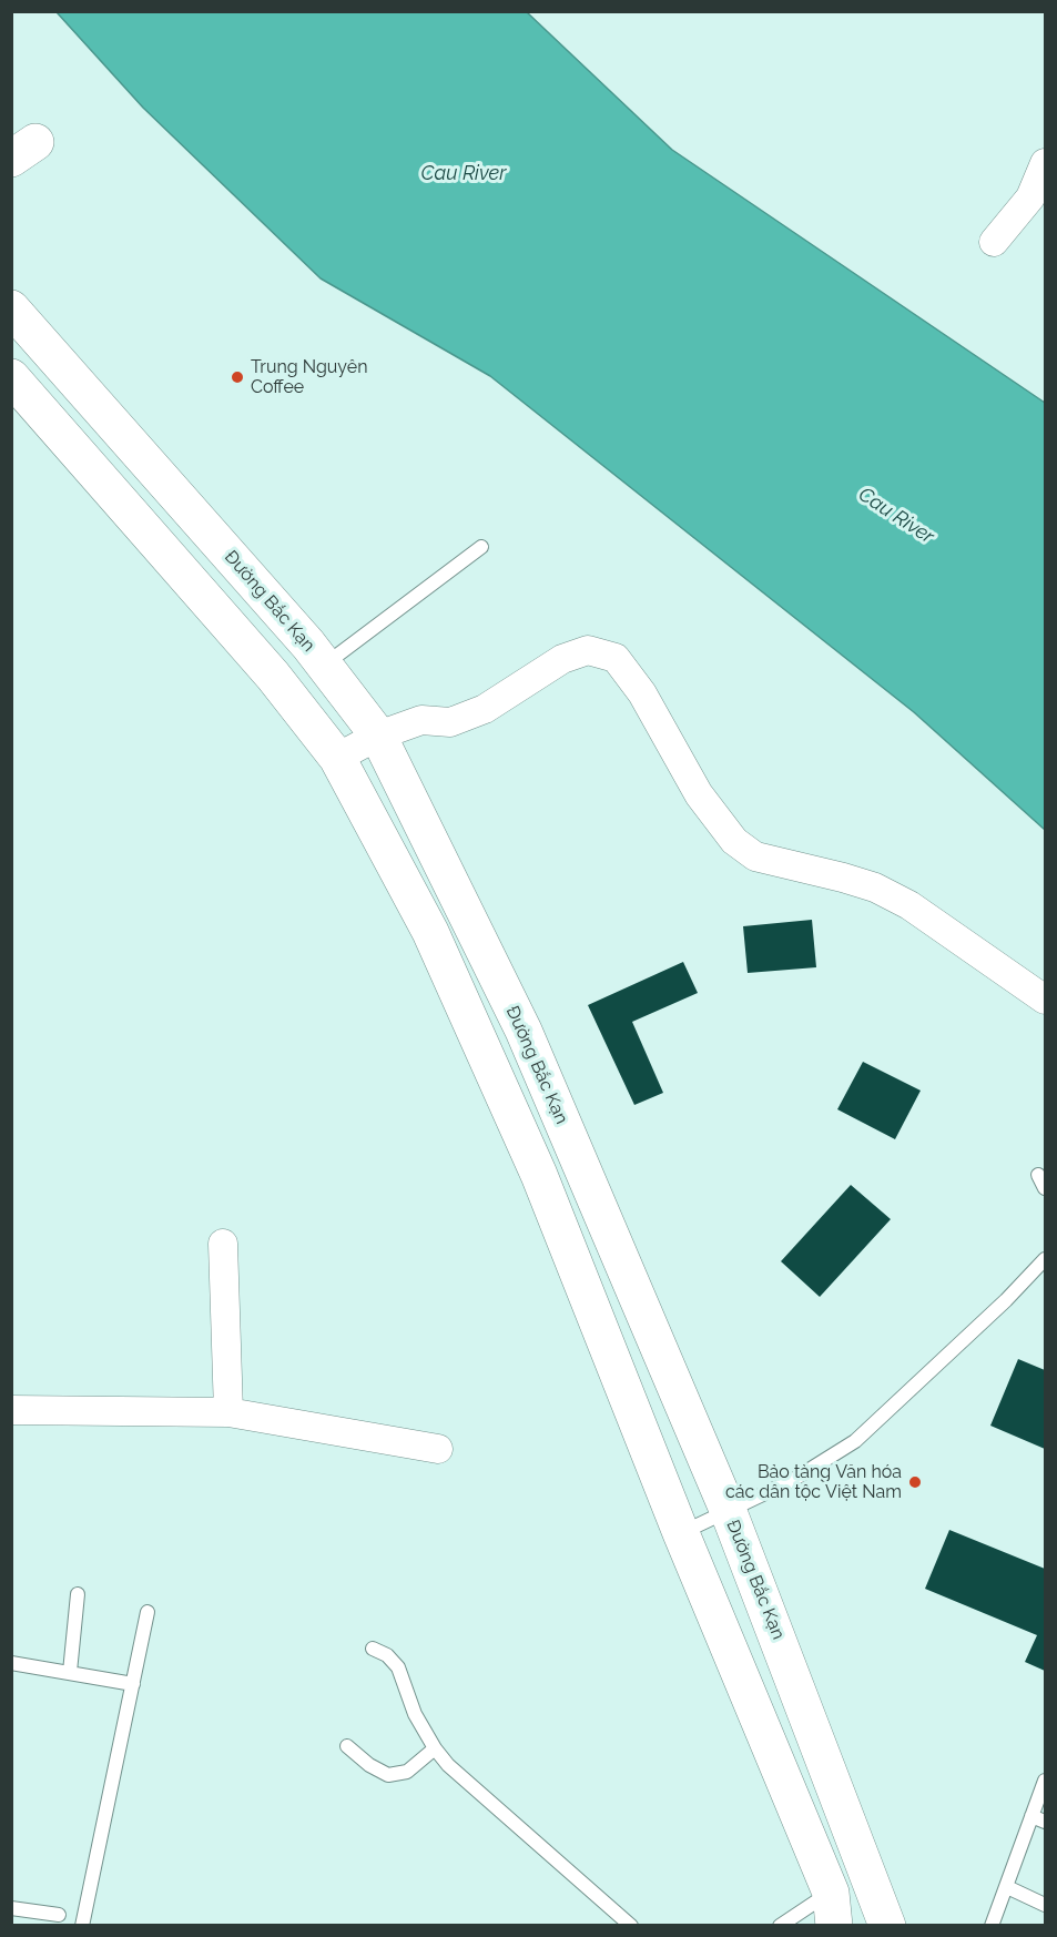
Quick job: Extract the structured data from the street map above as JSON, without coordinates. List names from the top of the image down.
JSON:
{
  "streets": {
    "highway": ["Đường Bắc Kạn"]
  },
  "water": ["Cau River"],
  "places": ["Trung Nguyên Coffee", "Bảo tàng Văn hóa các dân tộc Việt Nam"]
}
